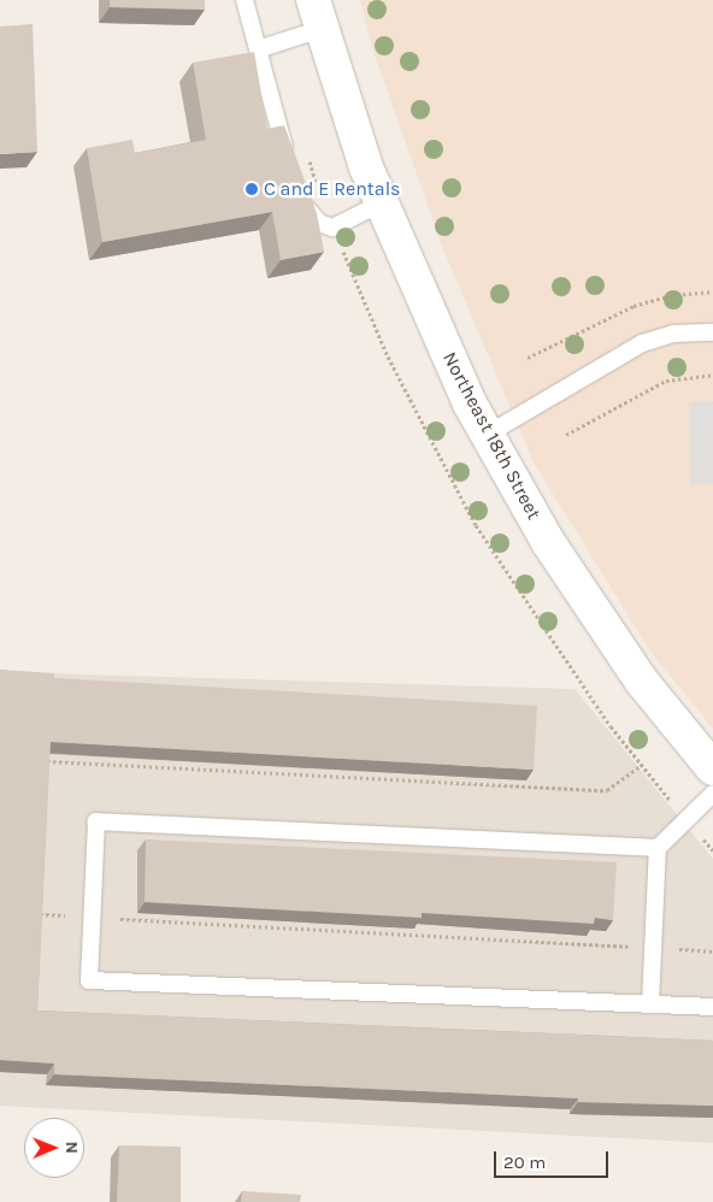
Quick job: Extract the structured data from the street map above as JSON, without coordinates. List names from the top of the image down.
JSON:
{
  "streets": {
    "street": ["Northeast 18th Street"]
  },
  "places": ["C and E Rentals"],
  "scale_bar": "20 m",
  "north": "right"
}
